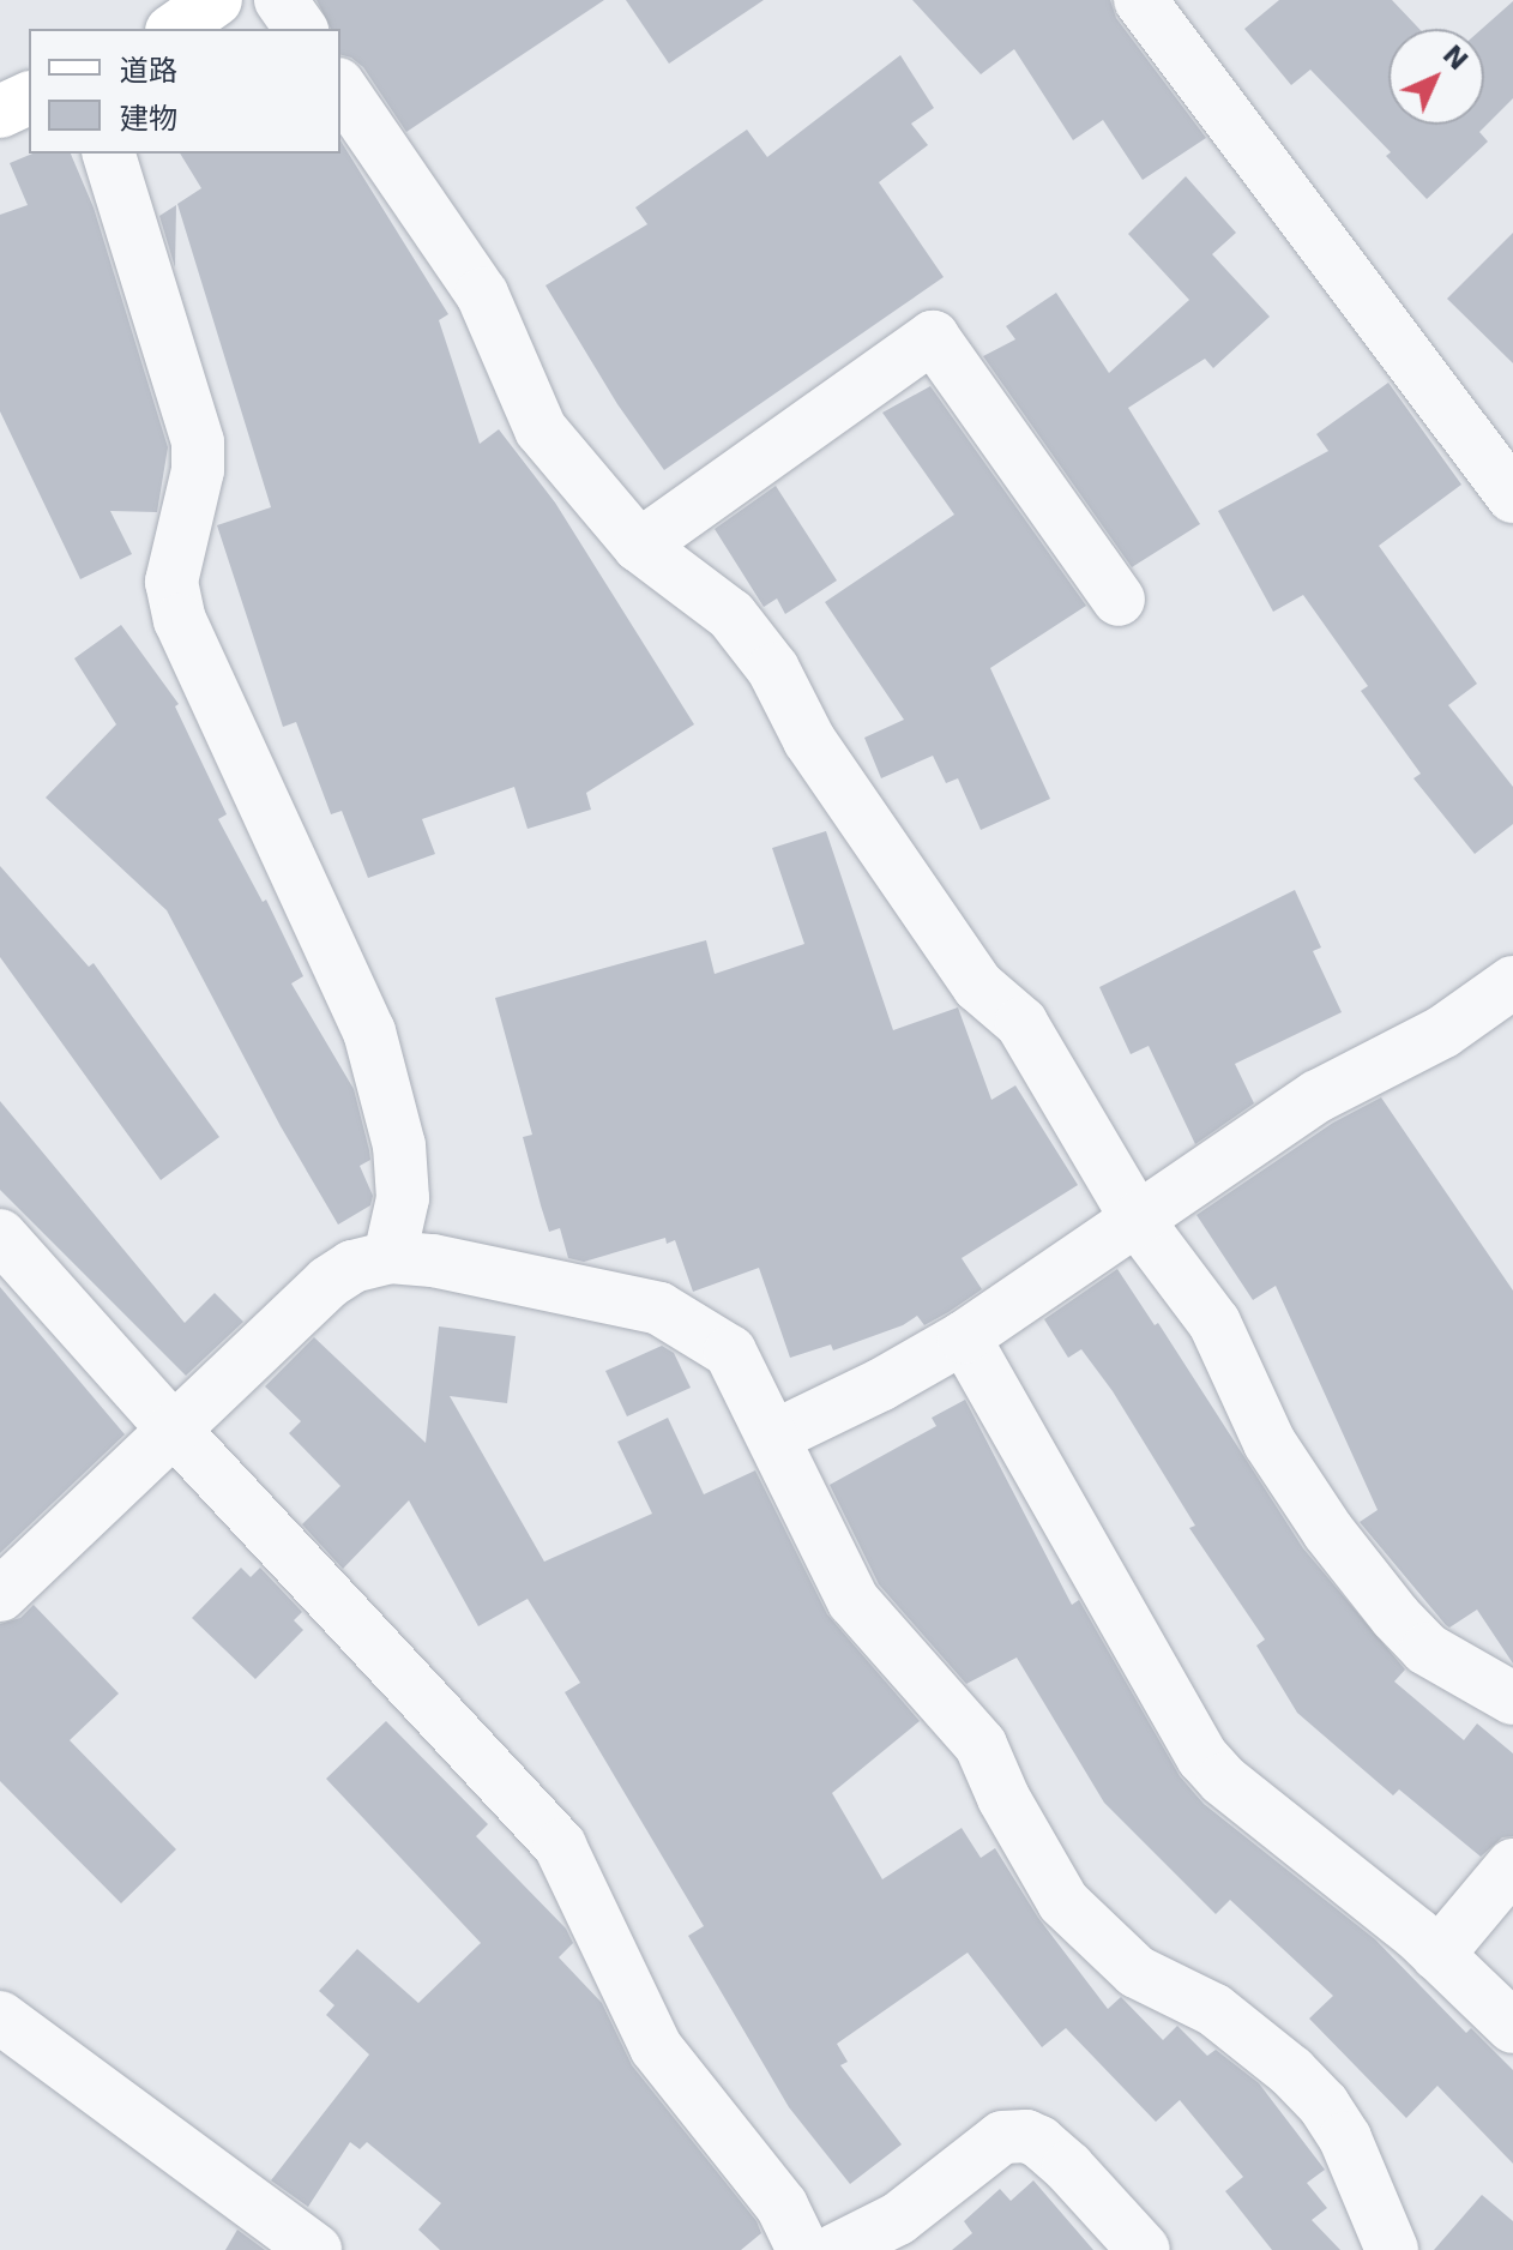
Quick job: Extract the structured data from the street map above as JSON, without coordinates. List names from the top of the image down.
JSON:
{
  "legend": ["道路", "建物"],
  "north": "top right"
}
